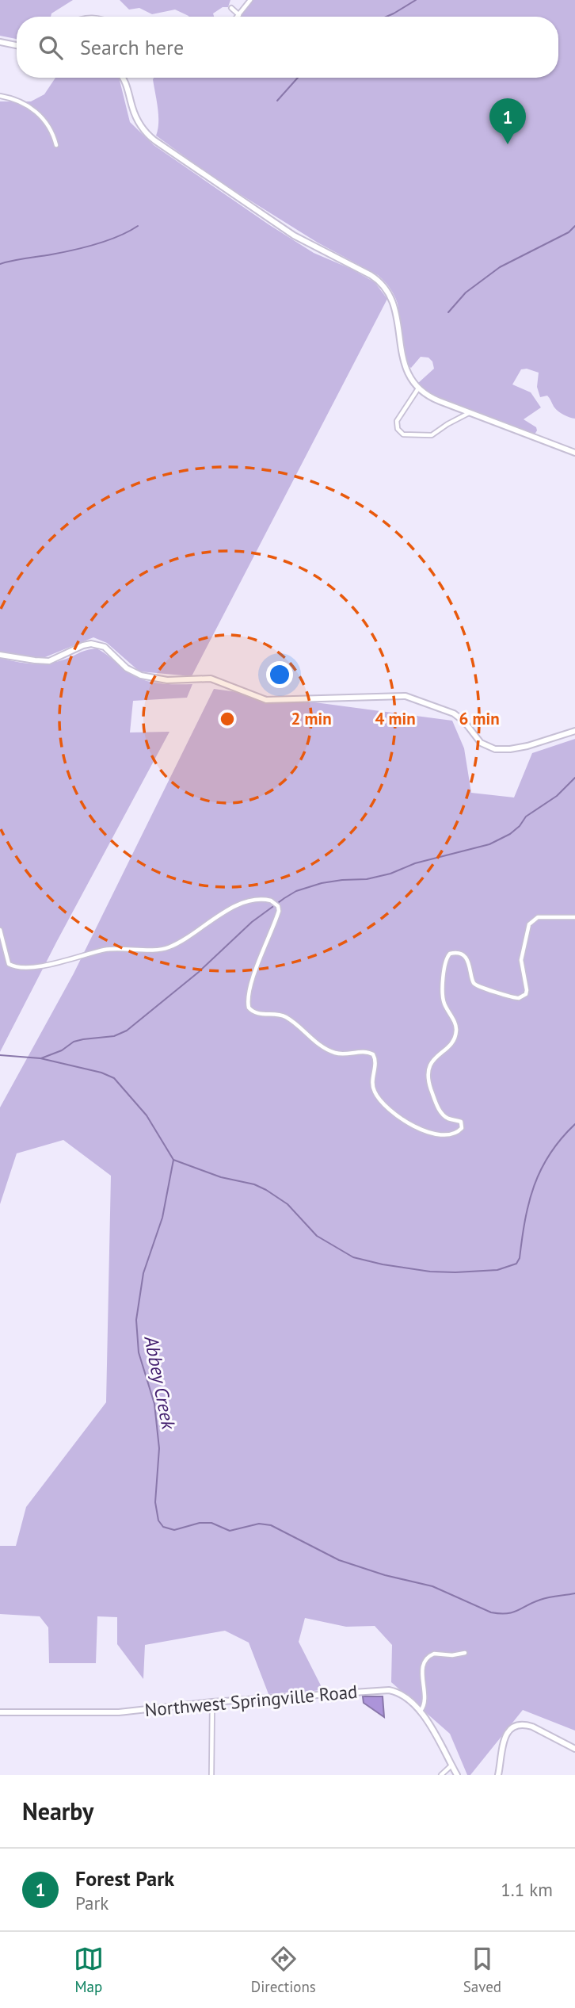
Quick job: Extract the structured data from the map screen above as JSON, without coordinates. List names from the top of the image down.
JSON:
{
  "streets": {
    "main road": ["Northwest Springville Road"]
  },
  "water": ["Abbey Creek"],
  "page": {
    "search": "Search here",
    "pins": "1",
    "heading": "Nearby",
    "list": [
      {
        "mark": "1",
        "name": "Forest Park",
        "note": "Park",
        "value": "1.1 km"
      }
    ],
    "nav": ["Map", "Directions", "Saved"]
  },
  "rings": ["2 min", "4 min", "6 min"]
}
